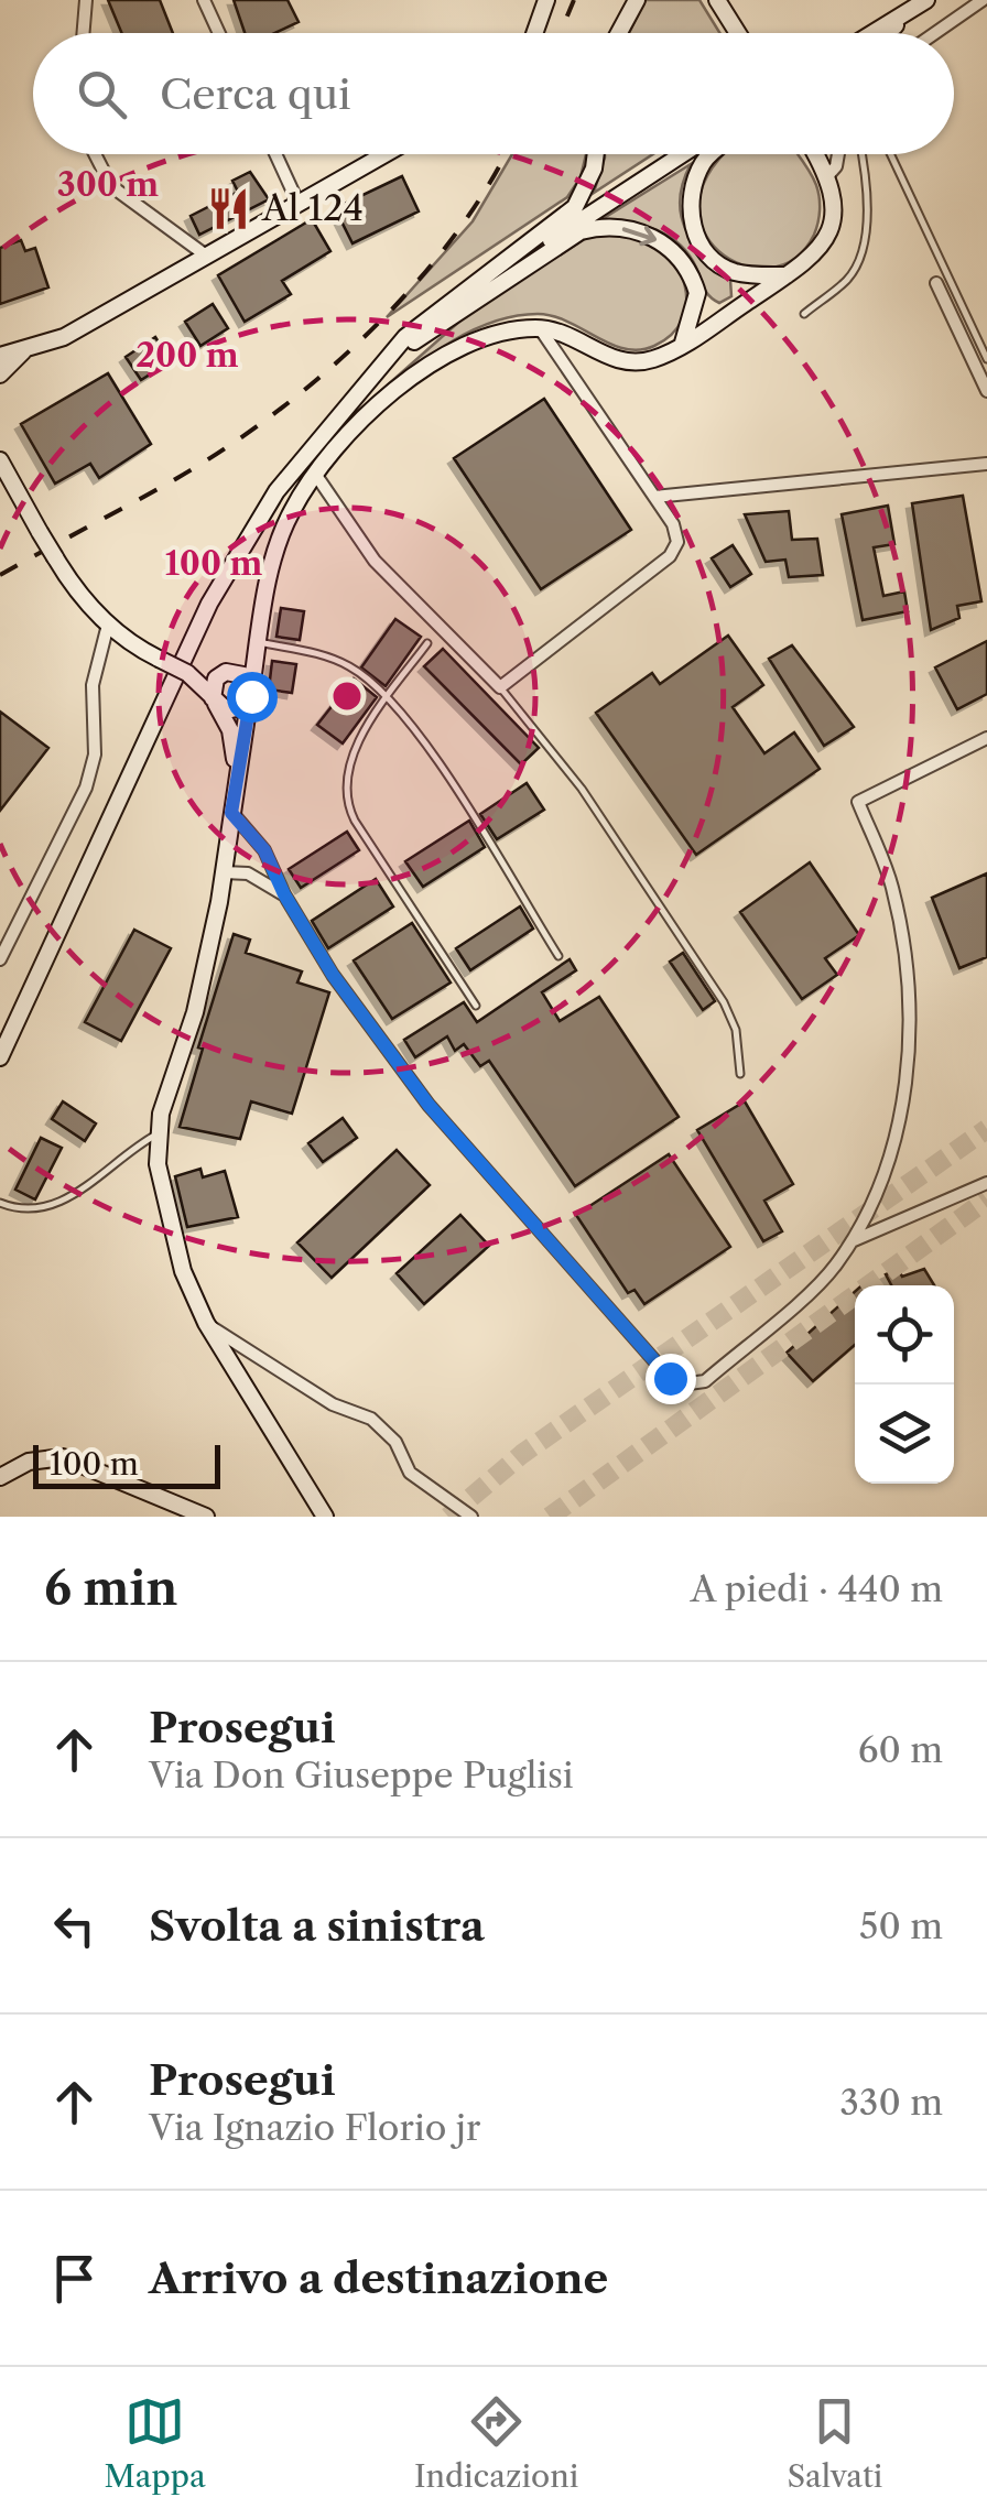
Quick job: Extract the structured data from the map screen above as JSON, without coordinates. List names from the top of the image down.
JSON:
{
  "places": {
    "restaurant": ["Al 124"]
  },
  "scale_bar": "100 m",
  "page": {
    "search": "Cerca qui",
    "scale": "100 m",
    "heading": ["6 min", "A piedi · 440 m"],
    "list": [
      ["Prosegui", "Via Don Giuseppe Puglisi", "60 m"],
      ["Svolta a sinistra", "50 m"],
      ["Prosegui", "Via Ignazio Florio jr", "330 m"],
      "Arrivo a destinazione"
    ],
    "nav": ["Mappa", "Indicazioni", "Salvati"]
  },
  "rings": ["300 m", "200 m", "100 m"]
}
